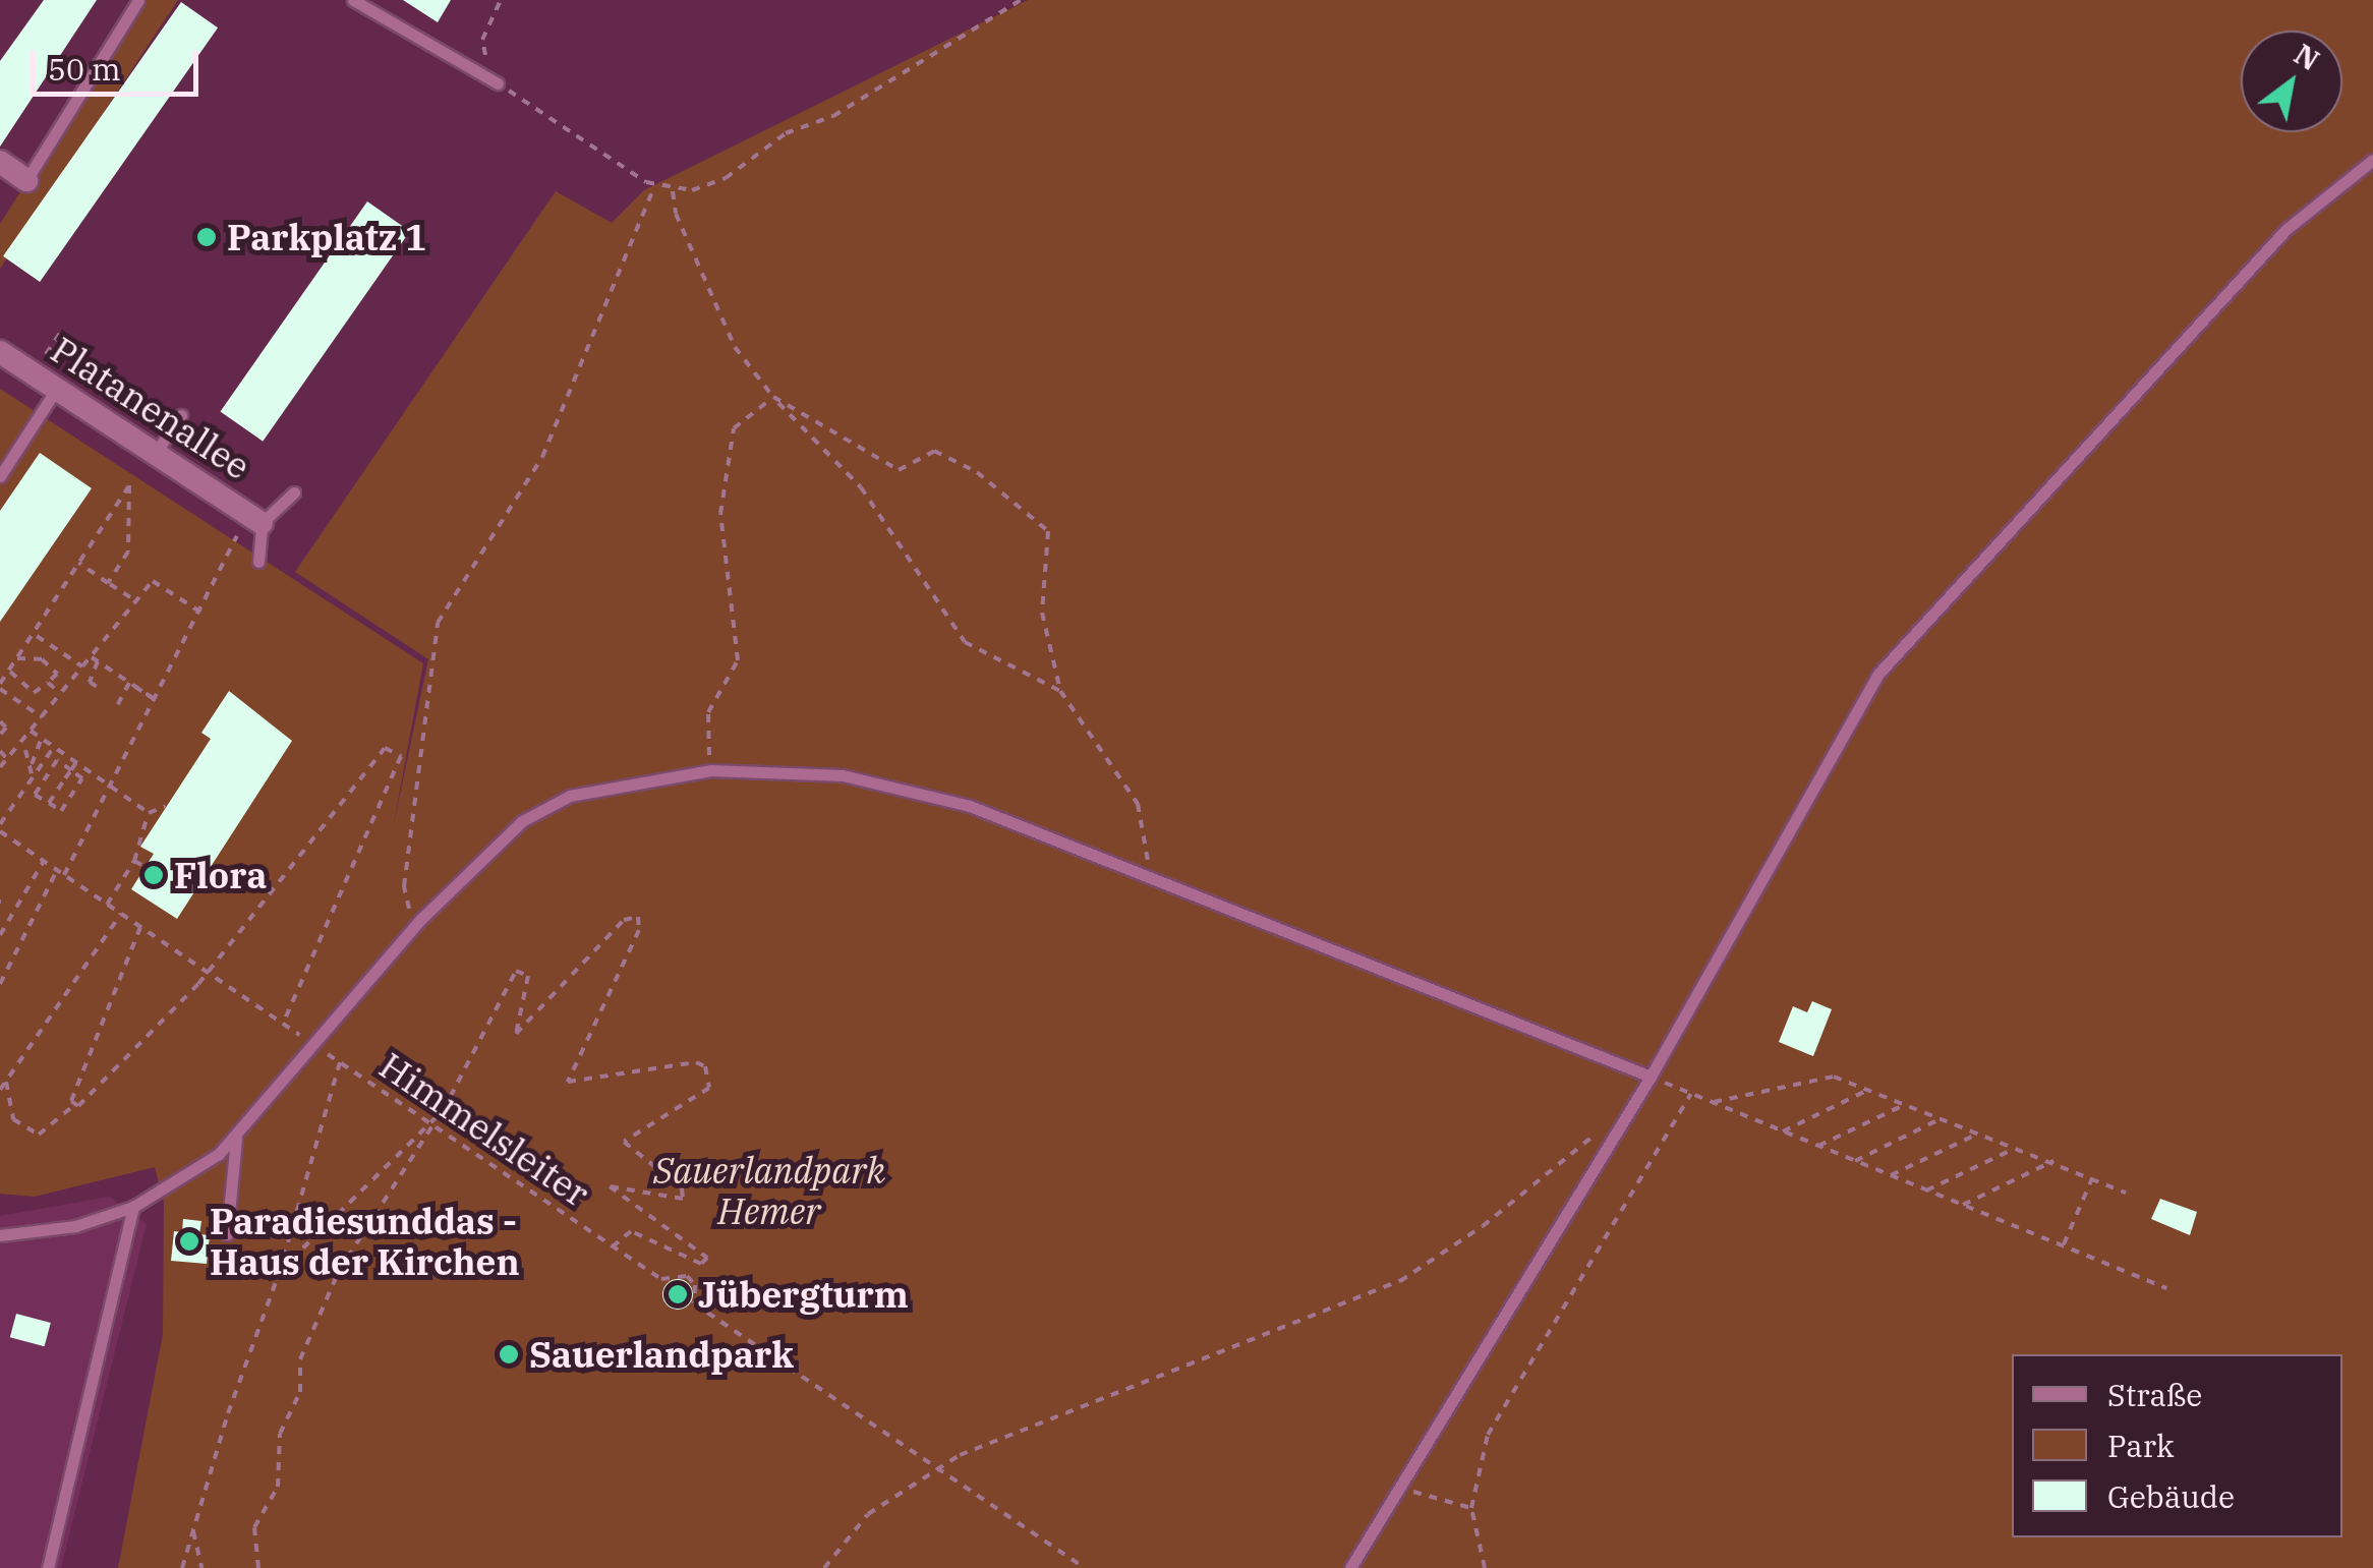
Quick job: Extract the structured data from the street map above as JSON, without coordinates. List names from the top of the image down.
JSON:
{
  "streets": {
    "street": ["Platanenallee"],
    "path": ["Himmelsleiter"]
  },
  "parks": ["Sauerlandpark Hemer"],
  "places": [
    "Parkplatz 1",
    "Flora",
    "Paradiesunddas - Haus der Kirchen",
    "Jübergturm",
    "Sauerlandpark"
  ],
  "legend": ["Straße", "Park", "Gebäude"],
  "scale_bar": "50 m",
  "north": "top right"
}
